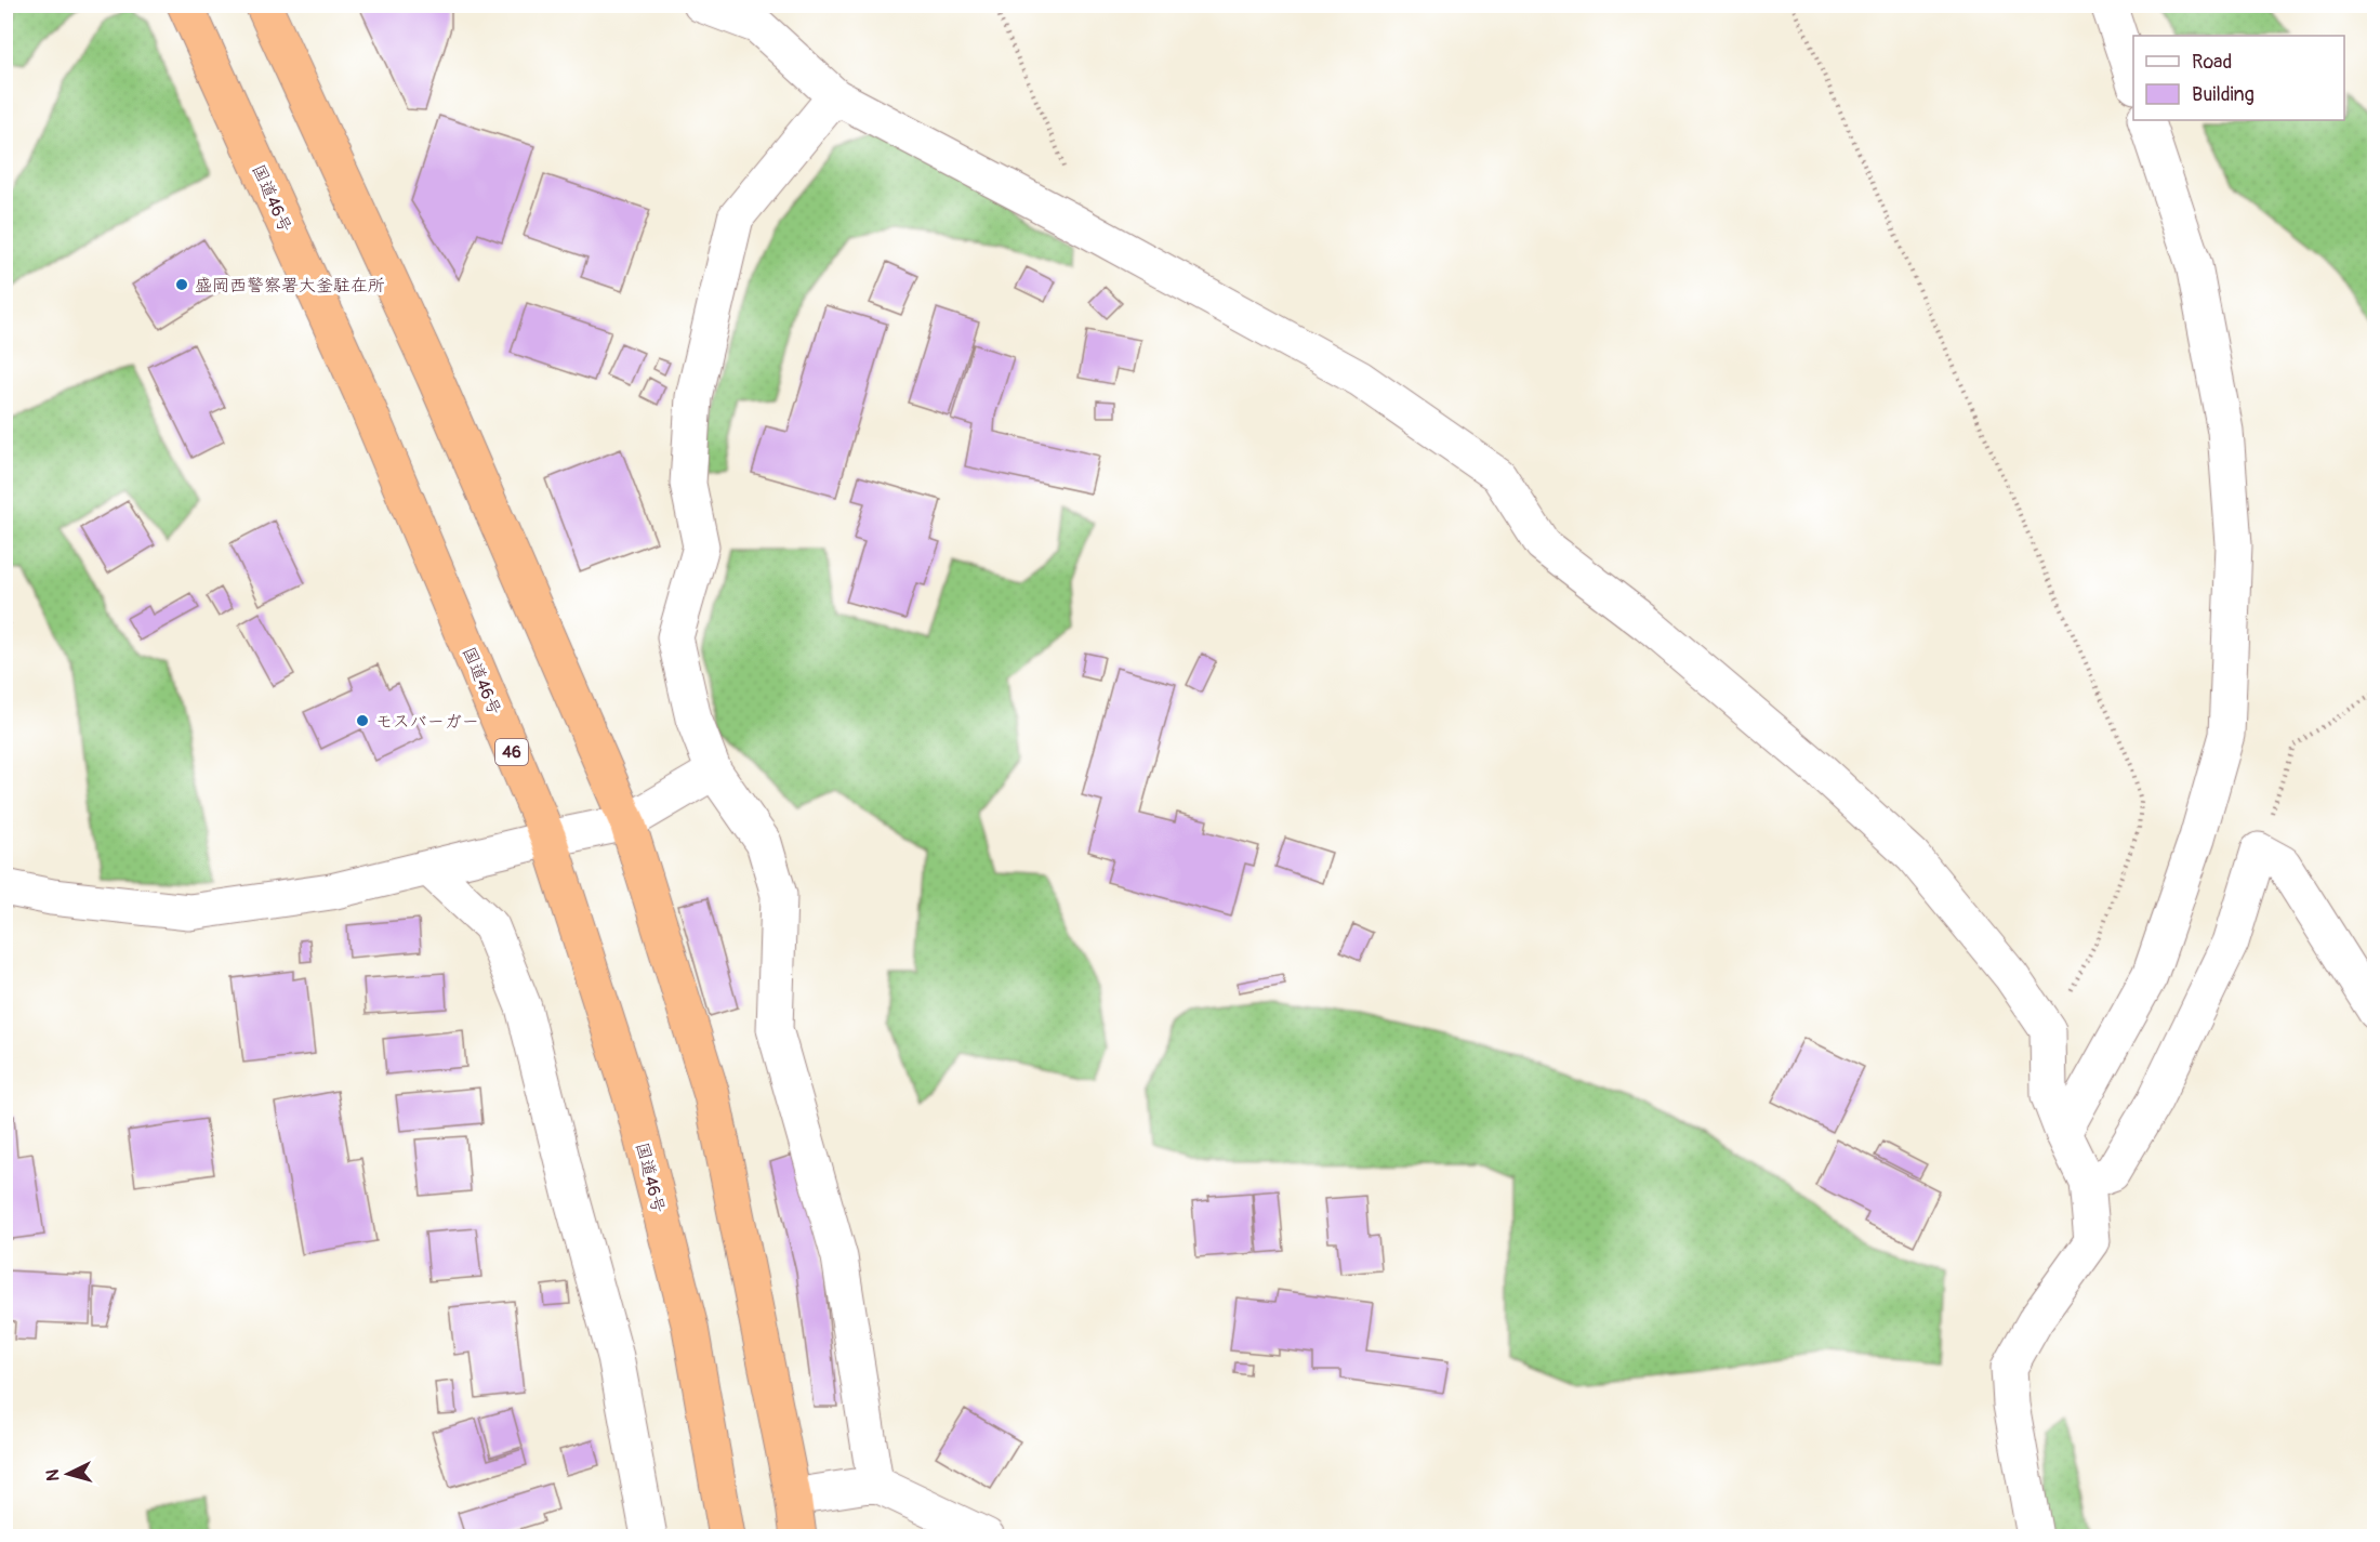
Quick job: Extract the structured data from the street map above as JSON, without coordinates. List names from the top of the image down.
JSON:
{
  "streets": {
    "highway": ["国道46号", "46"]
  },
  "places": ["盛岡西警察署大釜駐在所", "モスバーガー"],
  "legend": ["Road", "Building"],
  "north": "left"
}
